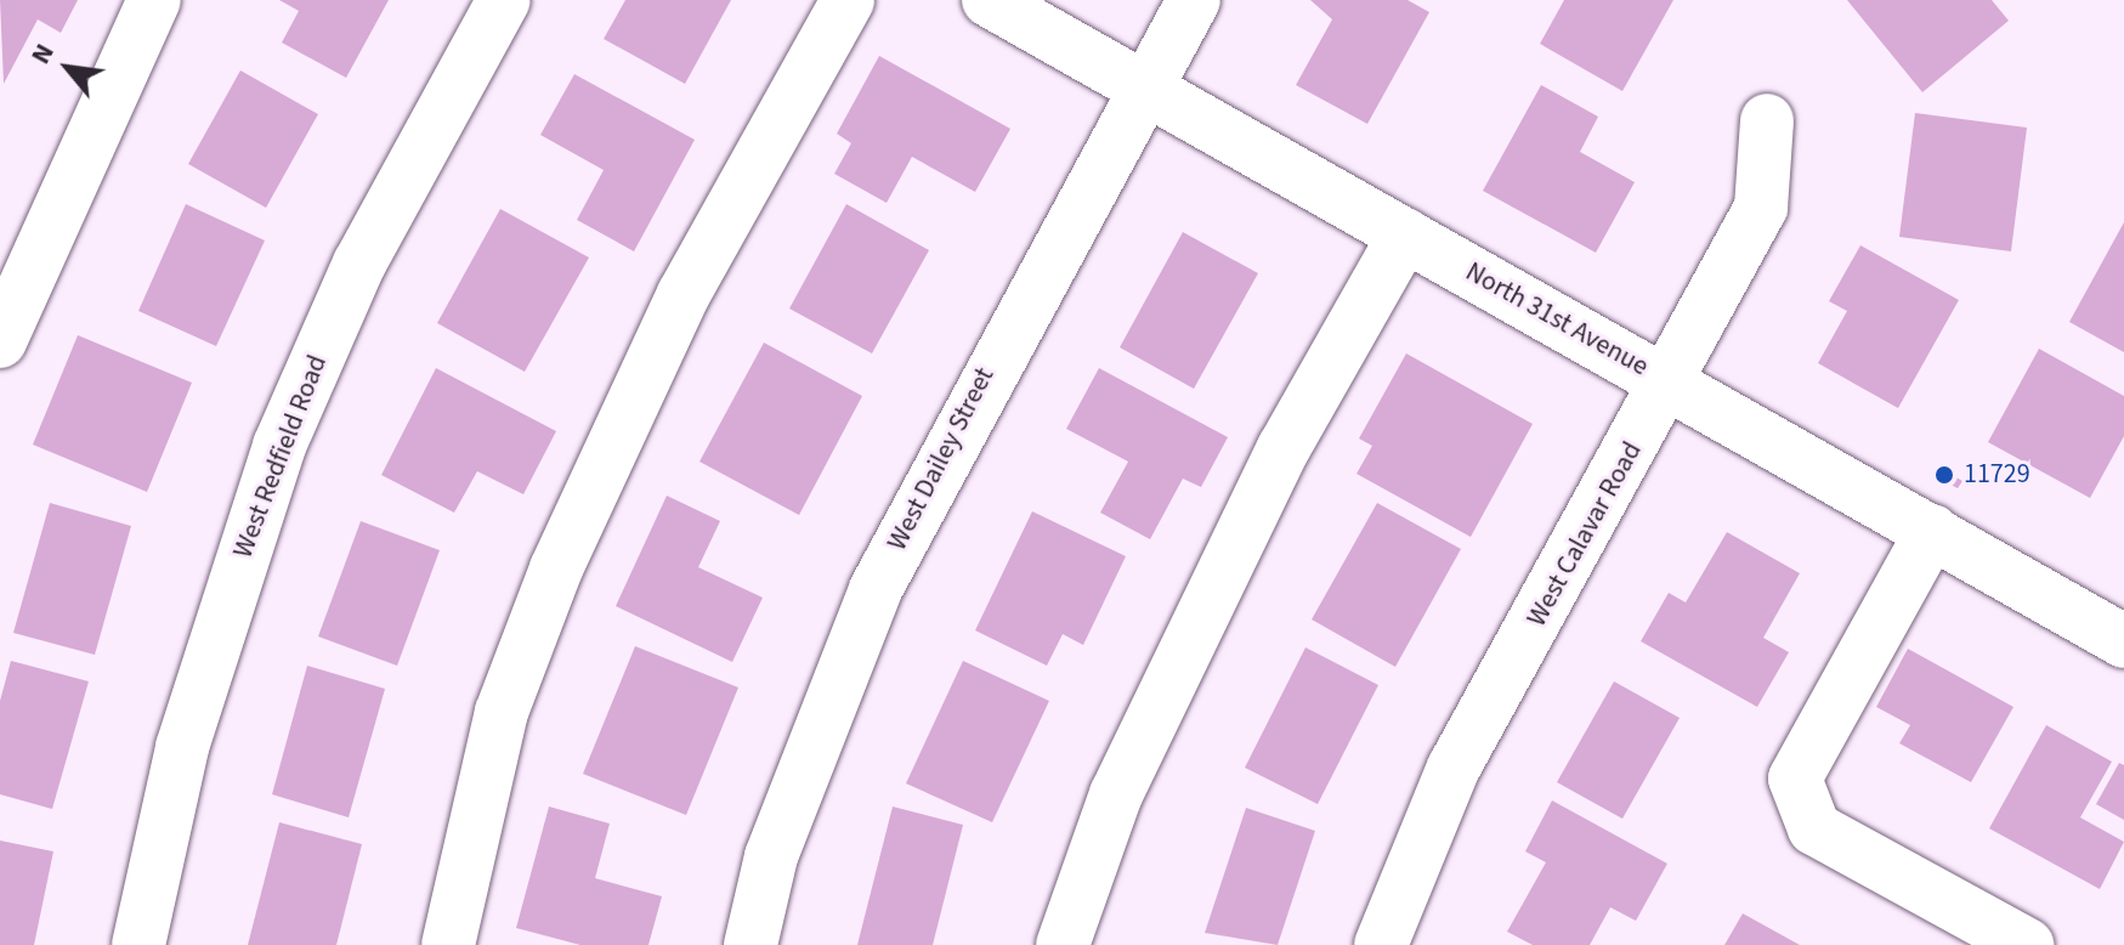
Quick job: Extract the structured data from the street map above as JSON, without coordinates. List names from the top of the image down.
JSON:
{
  "streets": {
    "street": [
      "North 31st Avenue",
      "West Redfield Road",
      "West Dailey Street",
      "West Calavar Road"
    ]
  },
  "crossings": [
    ["North 31st Avenue", "West Dailey Street"],
    ["North 31st Avenue", "West Calavar Road"]
  ],
  "places": ["11729"],
  "north": "top left"
}
